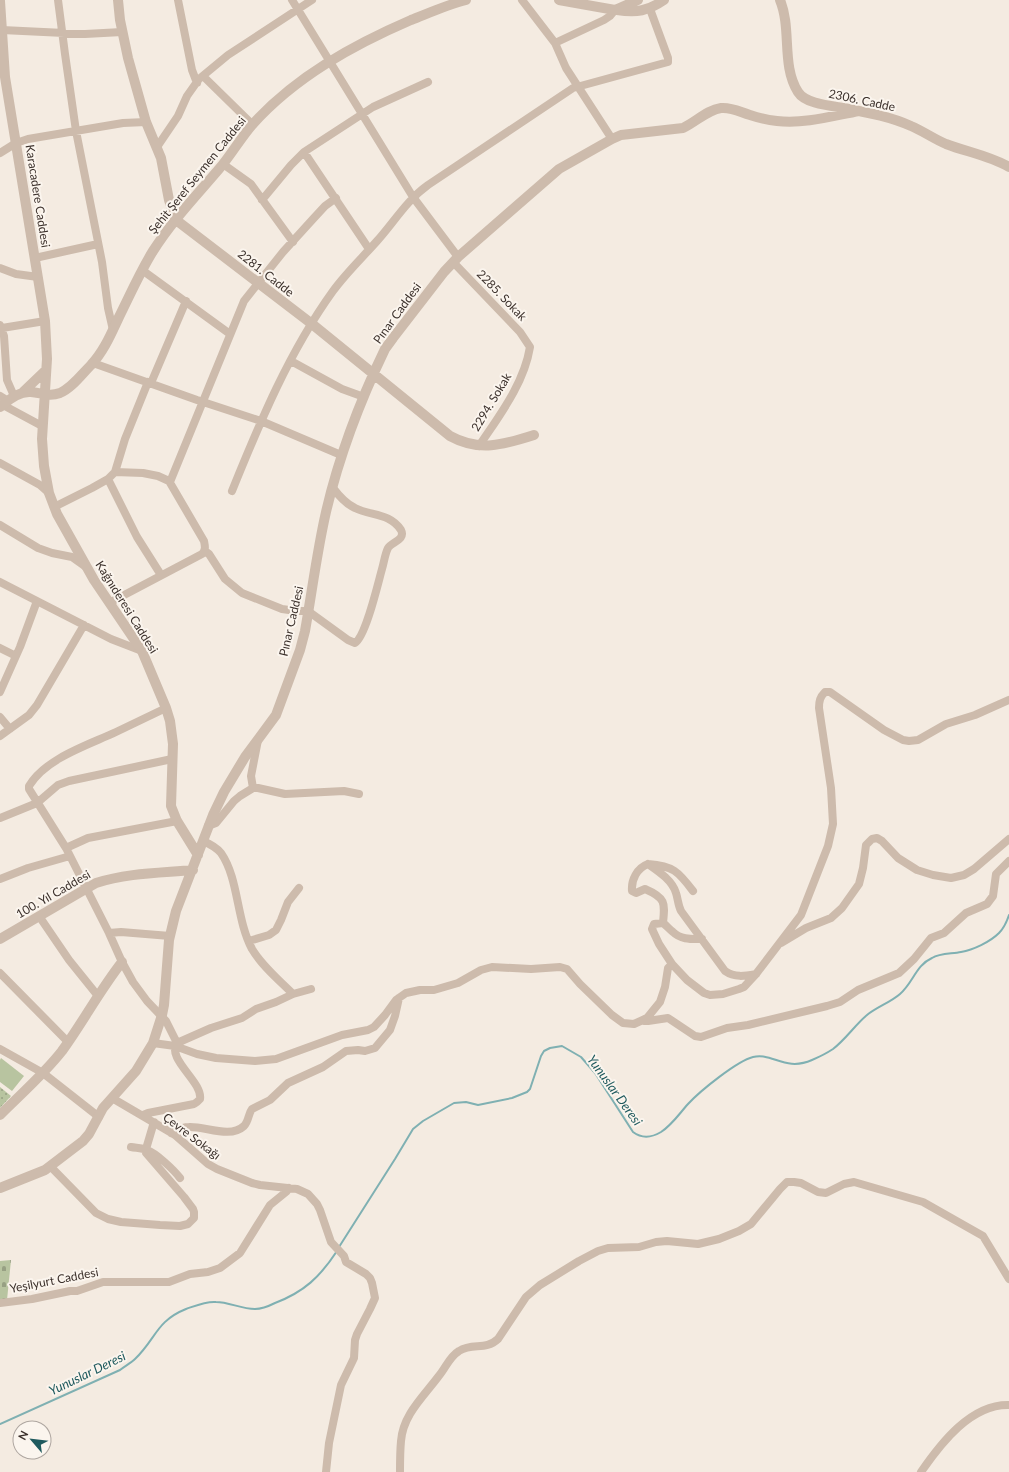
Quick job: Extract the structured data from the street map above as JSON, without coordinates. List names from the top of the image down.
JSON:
{
  "streets": {
    "street": [
      "2306. Cadde",
      "Şehit Şeref Seymen Caddesi",
      "Karacadere Caddesi",
      "2281. Cadde",
      "2285. Sokak",
      "Pınar Caddesi",
      "2294. Sokak",
      "Kağnıderesi Caddesi",
      "100. Yıl Caddesi",
      "Çevre Sokağı",
      "Yeşilyurt Caddesi"
    ]
  },
  "crossings": [
    ["2306. Cadde", "Pınar Caddesi"],
    ["Şehit Şeref Seymen Caddesi", "Karacadere Caddesi"],
    ["Şehit Şeref Seymen Caddesi", "2281. Cadde"],
    ["Şehit Şeref Seymen Caddesi", "2285. Sokak"],
    ["Şehit Şeref Seymen Caddesi", "Kağnıderesi Caddesi"],
    ["Karacadere Caddesi", "Kağnıderesi Caddesi"],
    ["2281. Cadde", "Pınar Caddesi"],
    ["2281. Cadde", "2294. Sokak"],
    ["2285. Sokak", "Pınar Caddesi"],
    ["2285. Sokak", "2294. Sokak"],
    ["Pınar Caddesi", "Kağnıderesi Caddesi"],
    ["Pınar Caddesi", "100. Yıl Caddesi"],
    ["Pınar Caddesi", "Çevre Sokağı"],
    ["Çevre Sokağı", "Yeşilyurt Caddesi"]
  ],
  "water": ["Yunuslar Deresi"],
  "north": "top left"
}
